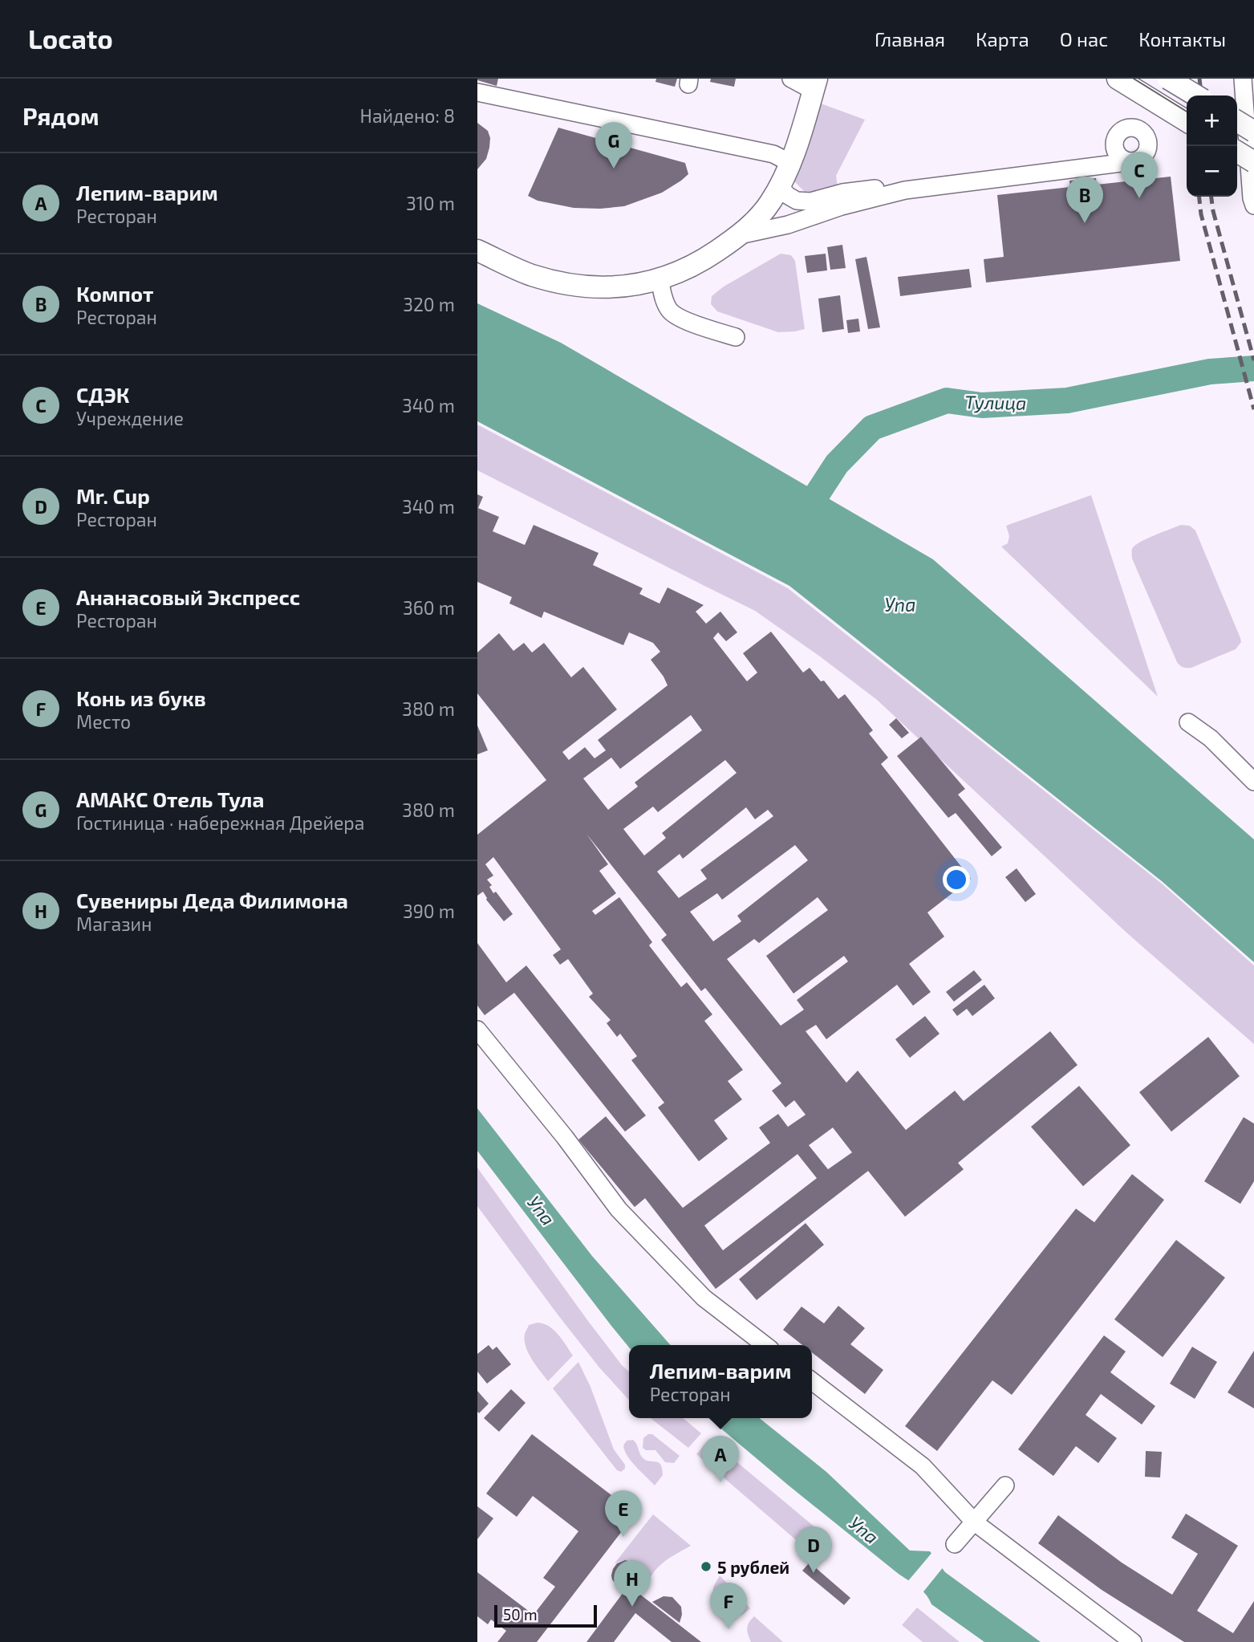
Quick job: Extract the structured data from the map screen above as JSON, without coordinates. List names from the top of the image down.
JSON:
{
  "water": ["Тулица", "Упа"],
  "places": ["5 рублей"],
  "scale_bar": "50 m",
  "page": {
    "header": "Locato",
    "nav": [
      "Главная",
      "Карта",
      "О нас",
      "Контакты"
    ],
    "heading": ["Рядом", "Найдено: 8"],
    "map_buttons": ["+", "−"],
    "pins": [
      "G",
      "C",
      "B",
      "A",
      "E",
      "D",
      "H",
      "F"
    ],
    "list": [
      {
        "mark": "A",
        "name": "Лепим-варим",
        "note": "Ресторан",
        "value": "310 m"
      },
      {
        "mark": "B",
        "name": "Компот",
        "note": "Ресторан",
        "value": "320 m"
      },
      {
        "mark": "C",
        "name": "СДЭК",
        "note": "Учреждение",
        "value": "340 m"
      },
      {
        "mark": "D",
        "name": "Mr. Cup",
        "note": "Ресторан",
        "value": "340 m"
      },
      {
        "mark": "E",
        "name": "Ананасовый Экспресс",
        "note": "Ресторан",
        "value": "360 m"
      },
      {
        "mark": "F",
        "name": "Конь из букв",
        "note": "Место",
        "value": "380 m"
      },
      {
        "mark": "G",
        "name": "АМАКС Отель Тула",
        "note": "Гостиница · набережная Дрейера",
        "value": "380 m"
      },
      {
        "mark": "H",
        "name": "Сувениры Деда Филимона",
        "note": "Магазин",
        "value": "390 m"
      }
    ],
    "popup": ["Лепим-варим", "Ресторан"],
    "scale": "50 m"
  }
}
